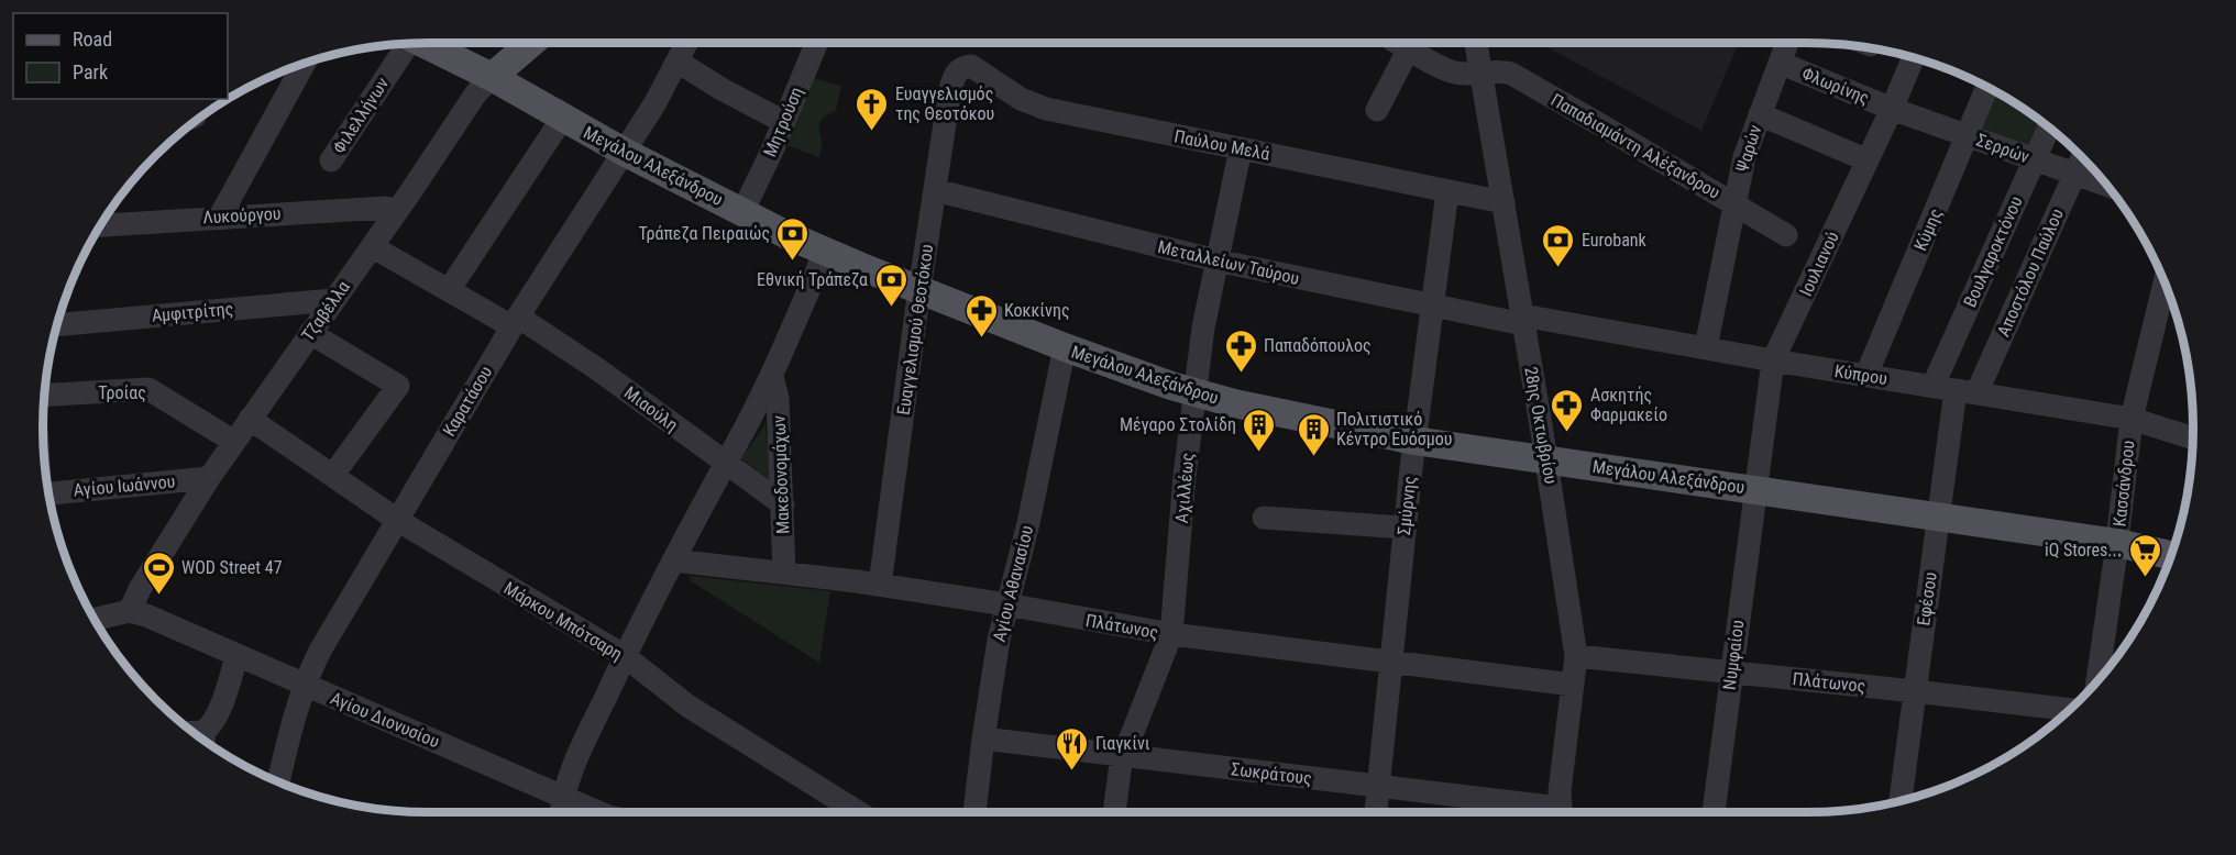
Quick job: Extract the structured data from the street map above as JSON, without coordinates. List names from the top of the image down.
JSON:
{
  "streets": {
    "main road": ["Μεγάλου Αλεξάνδρου", "Τζαβέλλα"],
    "street": [
      "Φλωρίνης",
      "Φιλελλήνων",
      "Μητρούση",
      "Παύλου Μελά",
      "Παπαδιαμάντη Αλέξανδρου",
      "Ψαρών",
      "Σερρών",
      "Λυκούργου",
      "Κύμης",
      "Βουλγαροκτόνου",
      "Μεταλλείων Ταύρου",
      "Ιουλιανού",
      "Αποστόλου Παύλου",
      "Αμφιτρίτης",
      "Ευαγγελισμού Θεοτόκου",
      "Κύπρου",
      "Τροίας",
      "Καρατάσου",
      "Μιαούλη",
      "28ης Οκτωβρίου",
      "Μακεδονομάχων",
      "Κασσάνδρου",
      "Αγίου Ιωάννου",
      "Αχιλλέως",
      "Σμύρνης",
      "Αγίου Αθανασίου",
      "Εφέσου",
      "Μάρκου Μπότσαρη",
      "Πλάτωνος",
      "Νυμφαίου",
      "Αγίου Διονυσίου",
      "Σωκράτους"
    ]
  },
  "crossings": [
    ["Φλωρίνης", "Ψαρών"],
    ["Φλωρίνης", "Σερρών"],
    ["Φλωρίνης", "Ιουλιανού"],
    ["Μητρούση", "Μεγάλου Αλεξάνδρου"],
    ["Παύλου Μελά", "Ευαγγελισμού Θεοτόκου"],
    ["Παύλου Μελά", "28ης Οκτωβρίου"],
    ["Παύλου Μελά", "Αχιλλέως"],
    ["Παύλου Μελά", "Σμύρνης"],
    ["Παπαδιαμάντη Αλέξανδρου", "Ψαρών"],
    ["Παπαδιαμάντη Αλέξανδρου", "28ης Οκτωβρίου"],
    ["Ψαρών", "Κύπρου"],
    ["Σερρών", "Κύμης"],
    ["Σερρών", "Βουλγαροκτόνου"],
    ["Σερρών", "Ιουλιανού"],
    ["Σερρών", "Αποστόλου Παύλου"],
    ["Μεγάλου Αλεξάνδρου", "Ιουλιανού"],
    ["Μεγάλου Αλεξάνδρου", "Τζαβέλλα"],
    ["Μεγάλου Αλεξάνδρου", "Ευαγγελισμού Θεοτόκου"],
    ["Μεγάλου Αλεξάνδρου", "Καρατάσου"],
    ["Μεγάλου Αλεξάνδρου", "28ης Οκτωβρίου"],
    ["Μεγάλου Αλεξάνδρου", "Κασσάνδρου"],
    ["Μεγάλου Αλεξάνδρου", "Αχιλλέως"],
    ["Μεγάλου Αλεξάνδρου", "Σμύρνης"],
    ["Μεγάλου Αλεξάνδρου", "Αγίου Αθανασίου"],
    ["Μεγάλου Αλεξάνδρου", "Εφέσου"],
    ["Μεγάλου Αλεξάνδρου", "Νυμφαίου"],
    ["Λυκούργου", "Τζαβέλλα"],
    ["Κύμης", "Κύπρου"],
    ["Βουλγαροκτόνου", "Κύπρου"],
    ["Μεταλλείων Ταύρου", "Ευαγγελισμού Θεοτόκου"],
    ["Μεταλλείων Ταύρου", "Κύπρου"],
    ["Μεταλλείων Ταύρου", "28ης Οκτωβρίου"],
    ["Μεταλλείων Ταύρου", "Αχιλλέως"],
    ["Μεταλλείων Ταύρου", "Σμύρνης"],
    ["Ιουλιανού", "Κύπρου"],
    ["Ιουλιανού", "Νυμφαίου"],
    ["Αποστόλου Παύλου", "Κύπρου"],
    ["Αποστόλου Παύλου", "Εφέσου"],
    ["Τζαβέλλα", "Αμφιτρίτης"],
    ["Τζαβέλλα", "Τροίας"],
    ["Τζαβέλλα", "Μιαούλη"],
    ["Τζαβέλλα", "Αγίου Ιωάννου"],
    ["Τζαβέλλα", "Μάρκου Μπότσαρη"],
    ["Τζαβέλλα", "Αγίου Διονυσίου"],
    ["Ευαγγελισμού Θεοτόκου", "Πλάτωνος"],
    ["Κύπρου", "28ης Οκτωβρίου"],
    ["Κύπρου", "Κασσάνδρου"],
    ["Κύπρου", "Εφέσου"],
    ["Καρατάσου", "Μιαούλη"],
    ["Καρατάσου", "Μάρκου Μπότσαρη"],
    ["Καρατάσου", "Αγίου Διονυσίου"],
    ["Μιαούλη", "Μακεδονομάχων"],
    ["28ης Οκτωβρίου", "Πλάτωνος"],
    ["Μακεδονομάχων", "Πλάτωνος"],
    ["Αχιλλέως", "Πλάτωνος"],
    ["Αχιλλέως", "Σωκράτους"],
    ["Σμύρνης", "Πλάτωνος"],
    ["Σμύρνης", "Σωκράτους"],
    ["Αγίου Αθανασίου", "Πλάτωνος"],
    ["Αγίου Αθανασίου", "Σωκράτους"],
    ["Εφέσου", "Πλάτωνος"],
    ["Πλάτωνος", "Νυμφαίου"]
  ],
  "places": {
    "church": ["Ευαγγελισμός της Θεοτόκου"],
    "bank": ["Τράπεζα Πειραιώς", "Eurobank", "Εθνική Τράπεζα"],
    "pharmacy": ["Κοκκίνης", "Παπαδόπουλος", "Ασκητής Φαρμακείο"],
    "building": ["Μέγαρο Στολίδη", "Πολιτιστικό Κέντρο Ευόσμου"],
    "supermarket": ["iQ Stores..."],
    "sports": ["WOD Street 47"],
    "restaurant": ["Γιαγκίνι"]
  },
  "legend": ["Road", "Park"]
}
